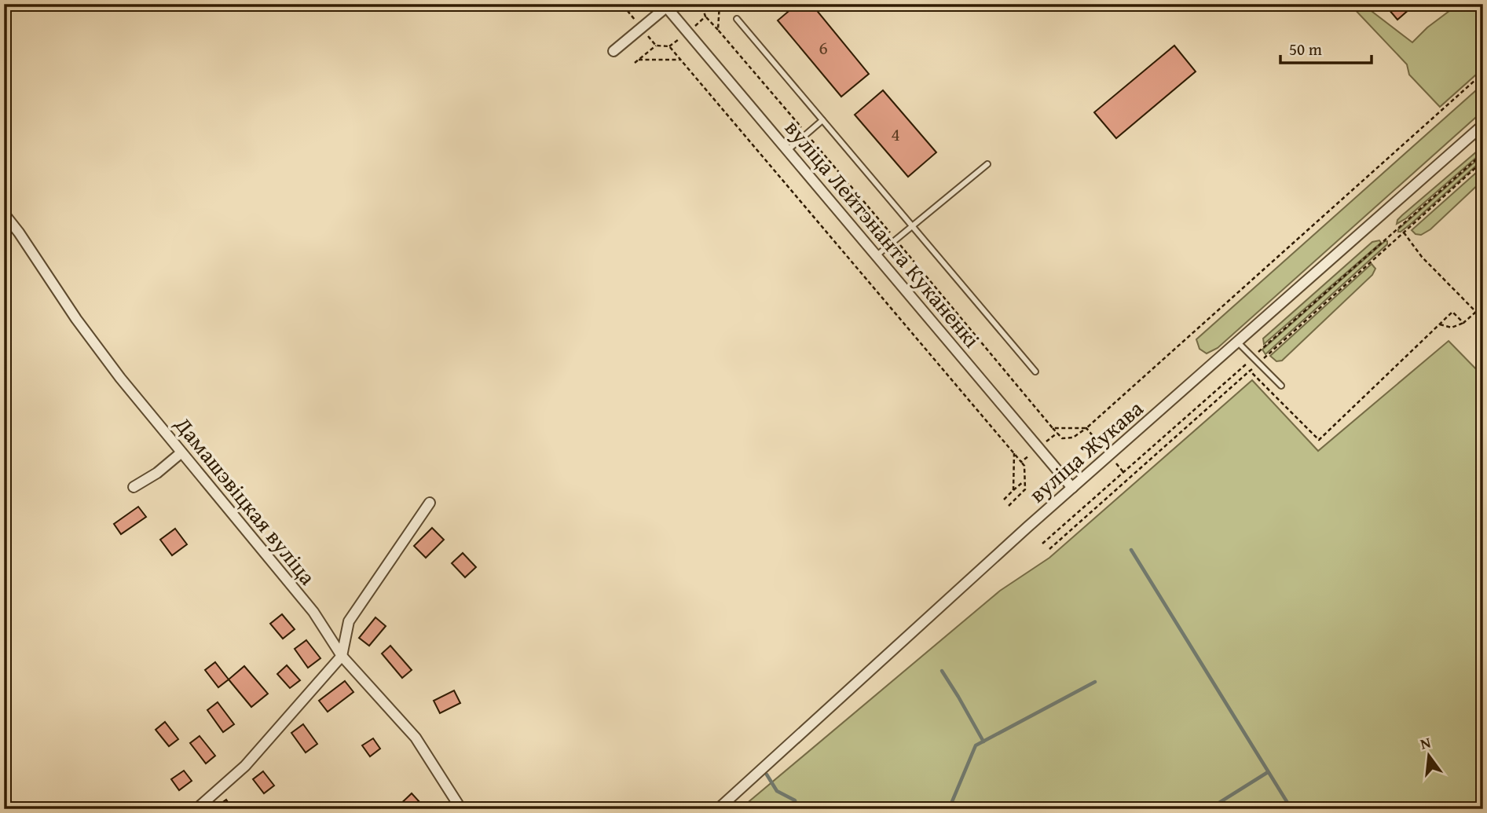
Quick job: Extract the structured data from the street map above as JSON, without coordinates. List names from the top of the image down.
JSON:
{
  "streets": {
    "street": ["вуліца Лейтэнанта Куканенкі", "вуліца Жукава", "Дамашэвіцкая вуліца"]
  },
  "crossings": [
    ["вуліца Лейтэнанта Куканенкі", "вуліца Жукава"]
  ],
  "house_numbers": ["6", "4"],
  "scale_bar": "50 m",
  "north": "top"
}
